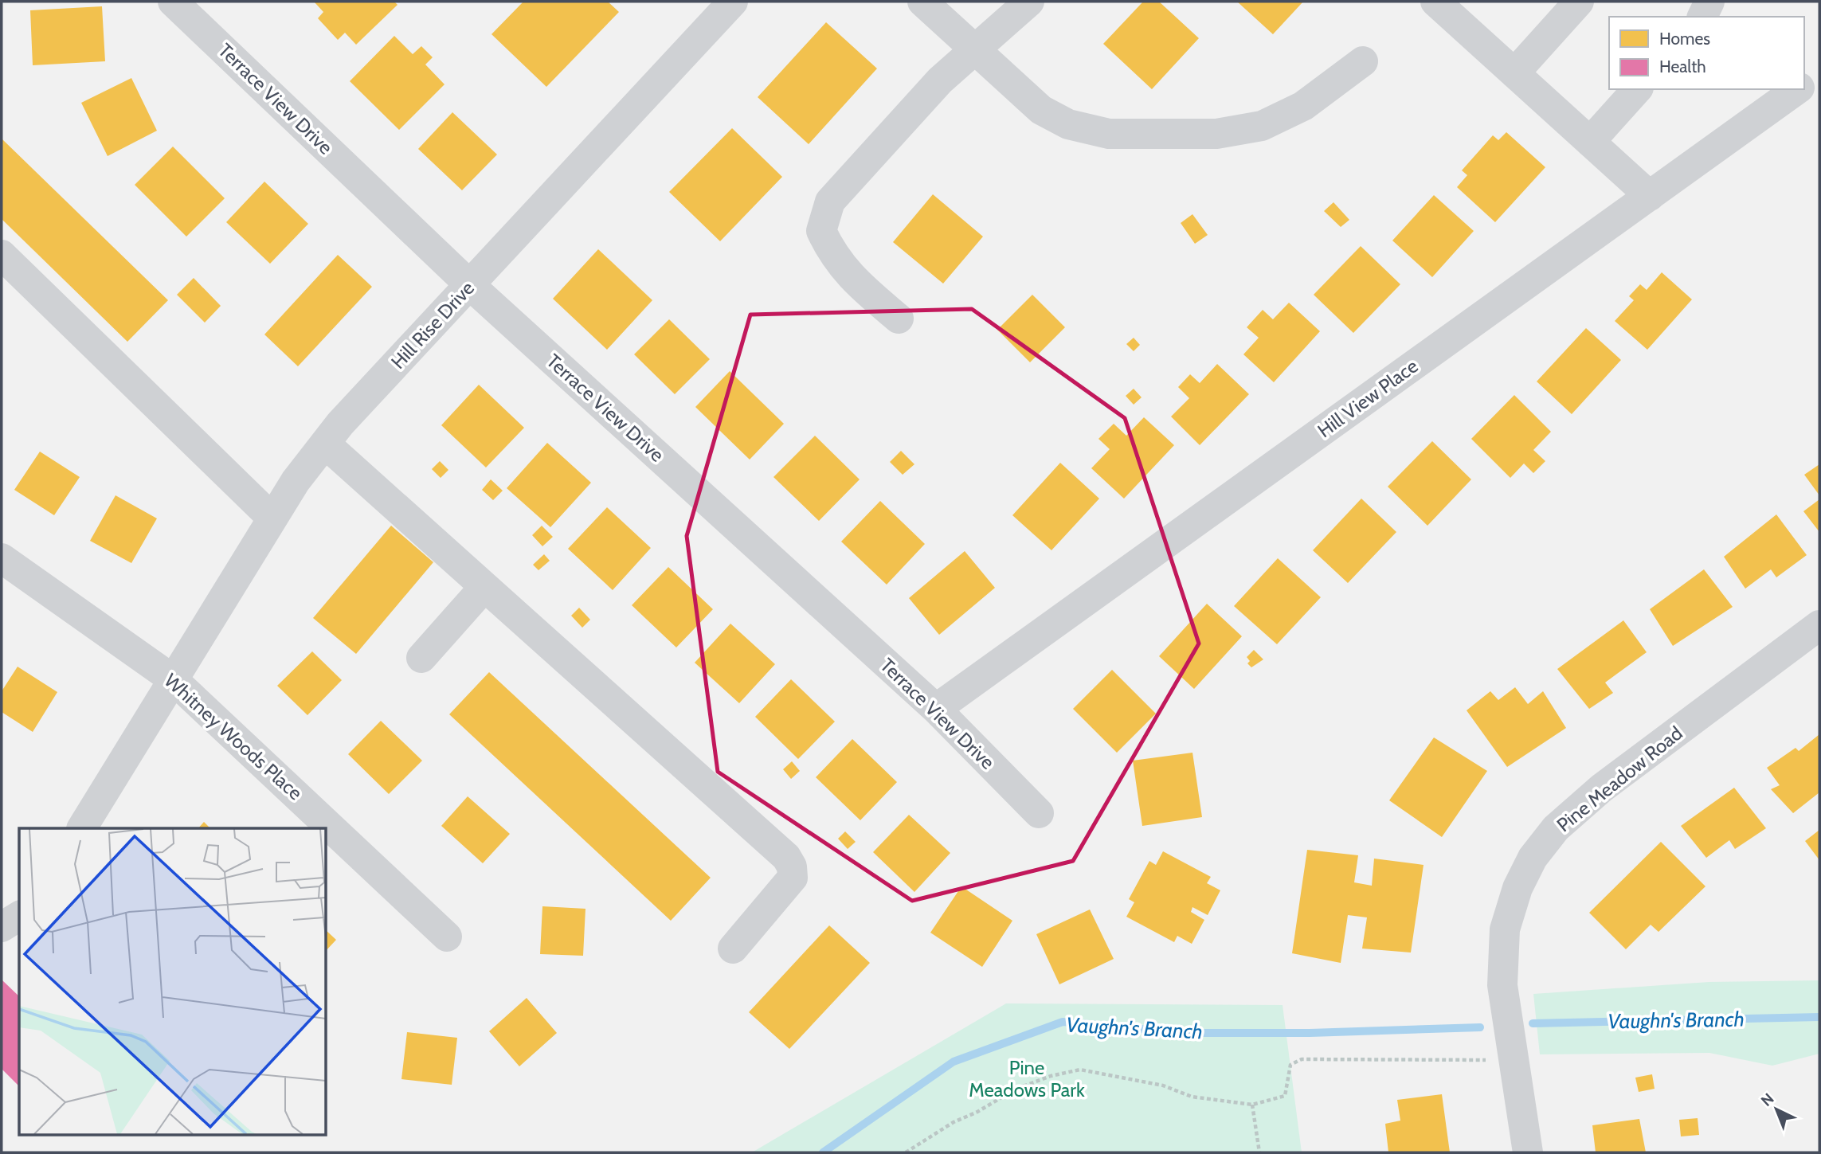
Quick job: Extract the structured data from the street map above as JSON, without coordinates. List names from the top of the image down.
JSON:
{
  "streets": {
    "street": [
      "Terrace View Drive",
      "Hill Rise Drive",
      "Hill View Place",
      "Whitney Woods Place",
      "Pine Meadow Road"
    ]
  },
  "crossings": [
    ["Terrace View Drive", "Hill Rise Drive"],
    ["Terrace View Drive", "Hill View Place"],
    ["Hill Rise Drive", "Whitney Woods Place"]
  ],
  "water": ["Vaughn's Branch"],
  "parks": ["Pine Meadows Park"],
  "legend": ["Homes", "Health"],
  "north": "top left"
}
